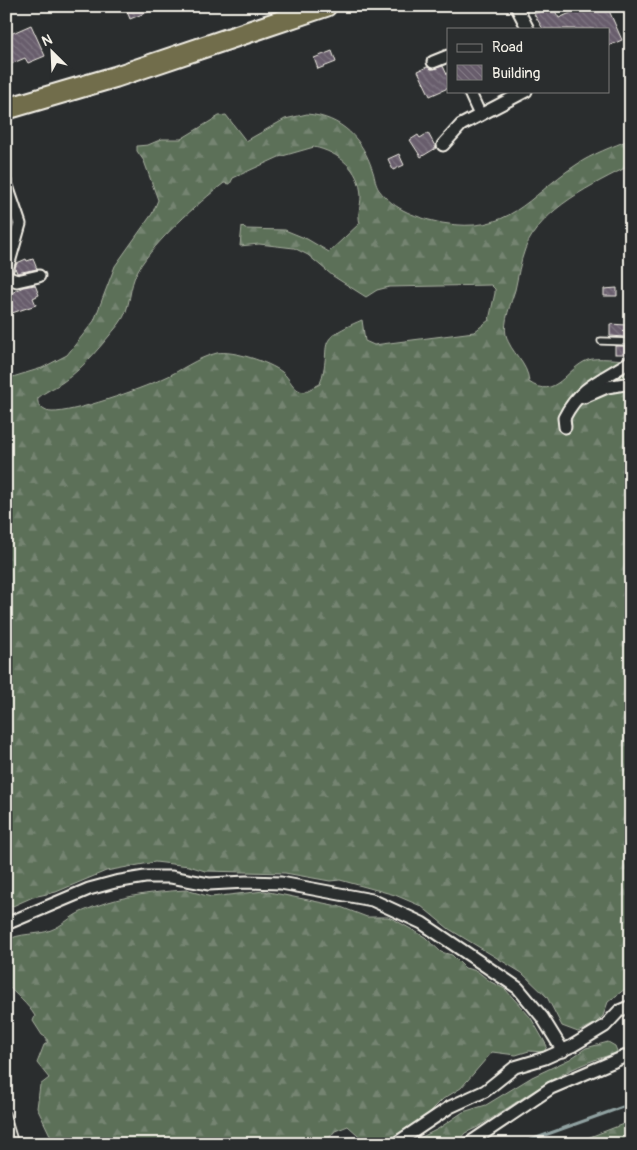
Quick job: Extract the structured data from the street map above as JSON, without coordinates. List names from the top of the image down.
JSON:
{
  "legend": ["Road", "Building"],
  "north": "top left"
}
